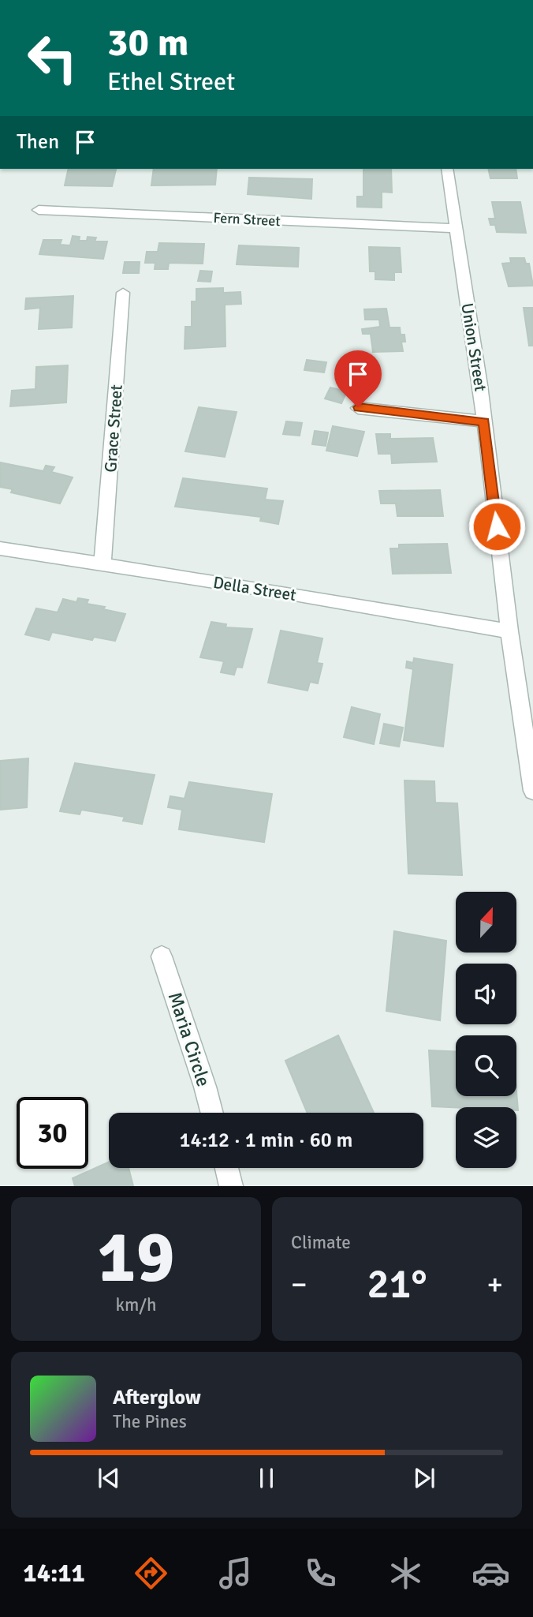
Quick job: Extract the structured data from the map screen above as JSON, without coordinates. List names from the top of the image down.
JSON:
{
  "streets": {
    "street": [
      "Fern Street",
      "Union Street",
      "Grace Street",
      "Della Street",
      "Maria Circle"
    ]
  },
  "crossings": [
    ["Fern Street", "Union Street"],
    ["Union Street", "Della Street"],
    ["Grace Street", "Della Street"]
  ],
  "north": "top",
  "page": {
    "turn": ["30 m", "Ethel Street"],
    "then": "Then",
    "limit": "30",
    "trip": "14:12 · 1 min · 60 m",
    "tile": [
      ["19", "km/h"],
      "Climate"
    ],
    "heat": ["−", "21°", "+"],
    "song": ["Afterglow", "The Pines"],
    "tabs": "14:11"
  }
}
